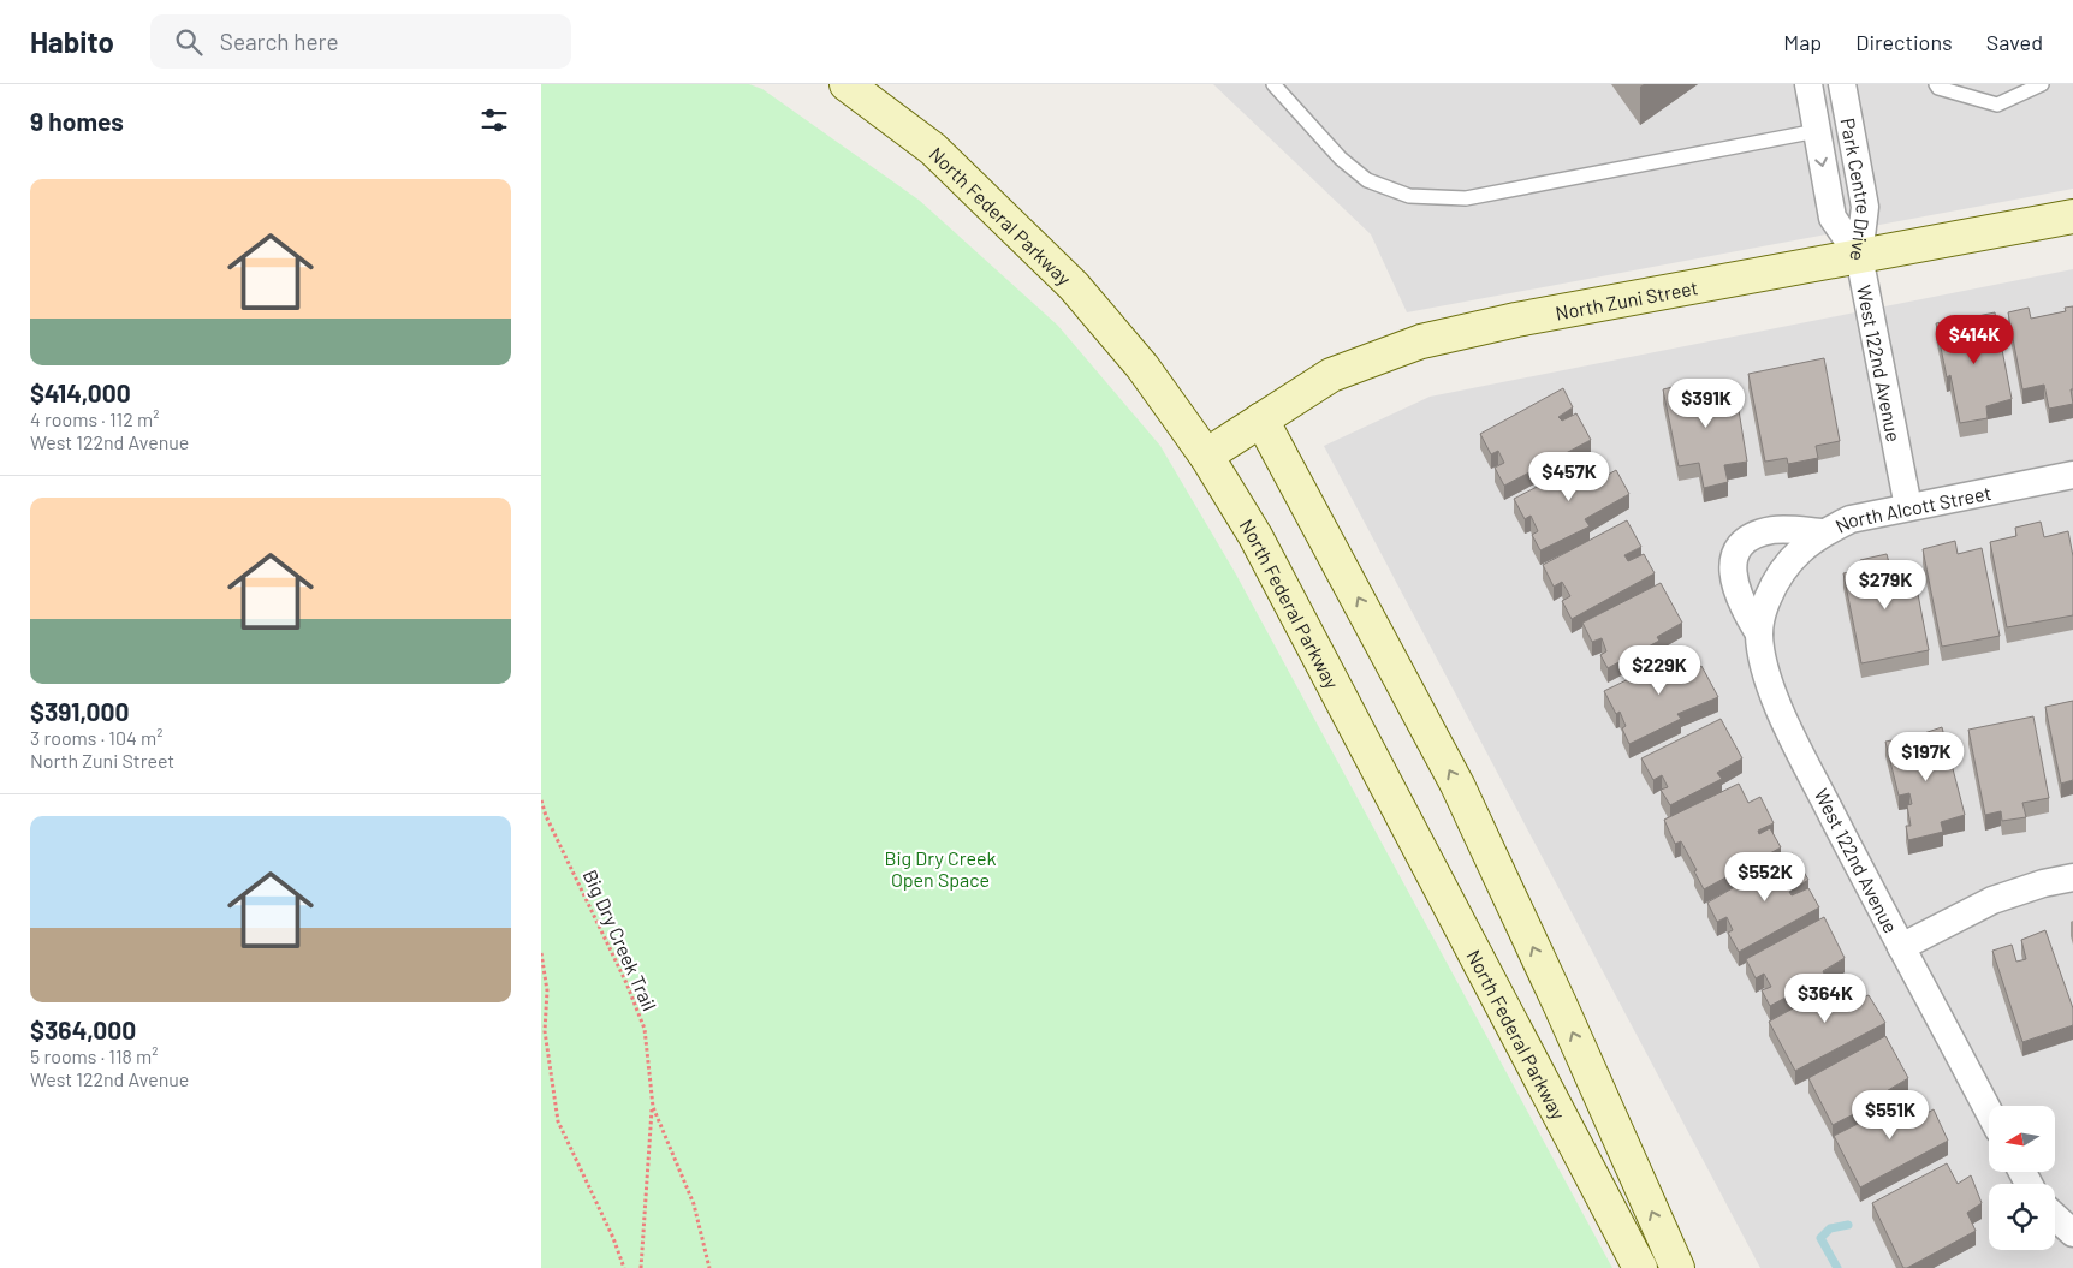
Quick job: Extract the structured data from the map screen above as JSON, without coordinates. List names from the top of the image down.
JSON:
{
  "streets": {
    "main road": ["North Federal Parkway", "North Zuni Street"],
    "street": ["Park Centre Drive", "West 122nd Avenue", "North Alcott Street"],
    "path": ["Big Dry Creek Trail"]
  },
  "crossings": [
    ["Park Centre Drive", "North Zuni Street"],
    ["Park Centre Drive", "West 122nd Avenue"],
    ["North Federal Parkway", "North Zuni Street"],
    ["North Zuni Street", "West 122nd Avenue"],
    ["West 122nd Avenue", "North Alcott Street"]
  ],
  "parks": ["Big Dry Creek Open Space"],
  "north": "left",
  "page": {
    "header": "Habito",
    "search": "Search here",
    "nav": ["Map", "Directions", "Saved"],
    "heading": "9 homes",
    "list": [
      {
        "name": "$414,000",
        "note": "4 rooms · 112 m² · West 122nd Avenue"
      },
      {
        "name": "$391,000",
        "note": "3 rooms · 104 m² · North Zuni Street"
      },
      {
        "name": "$364,000",
        "note": "5 rooms · 118 m² · West 122nd Avenue"
      }
    ],
    "price": [
      "$414K",
      "$391K",
      "$457K",
      "$279K",
      "$229K",
      "$197K",
      "$552K",
      "$364K",
      "$551K"
    ]
  }
}
